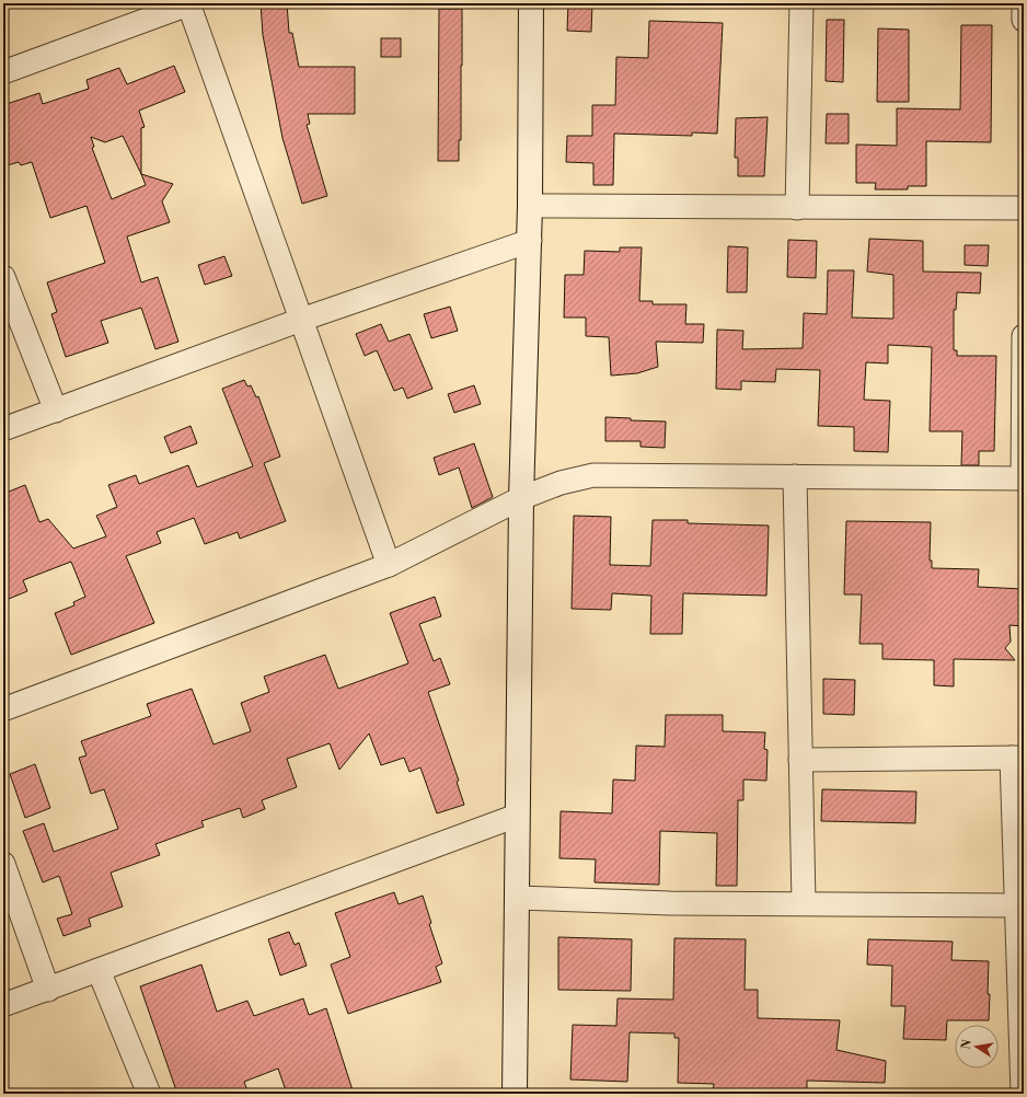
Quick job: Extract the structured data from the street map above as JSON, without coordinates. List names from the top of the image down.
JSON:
{
  "north": "left"
}
